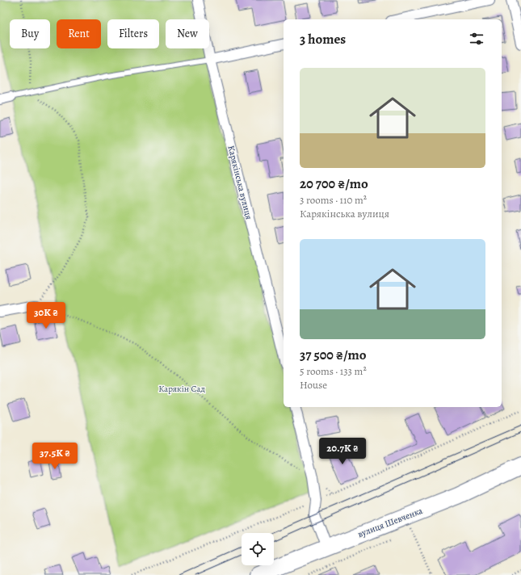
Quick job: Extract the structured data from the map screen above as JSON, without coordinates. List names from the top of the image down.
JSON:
{
  "streets": {
    "main road": ["вулиця Шевченка"],
    "street": ["Карякінська вулиця"]
  },
  "parks": ["Карякін Сад"],
  "page": {
    "chip": [
      "Buy",
      "Rent",
      "Filters",
      "New"
    ],
    "heading": "3 homes",
    "list": [
      {
        "name": "20 700 ₴/mo",
        "note": "3 rooms · 110 m² · Карякінська вулиця"
      },
      {
        "name": "37 500 ₴/mo",
        "note": "5 rooms · 133 m² · House"
      }
    ],
    "price": ["30K ₴", "20.7K ₴", "37.5K ₴"]
  }
}
